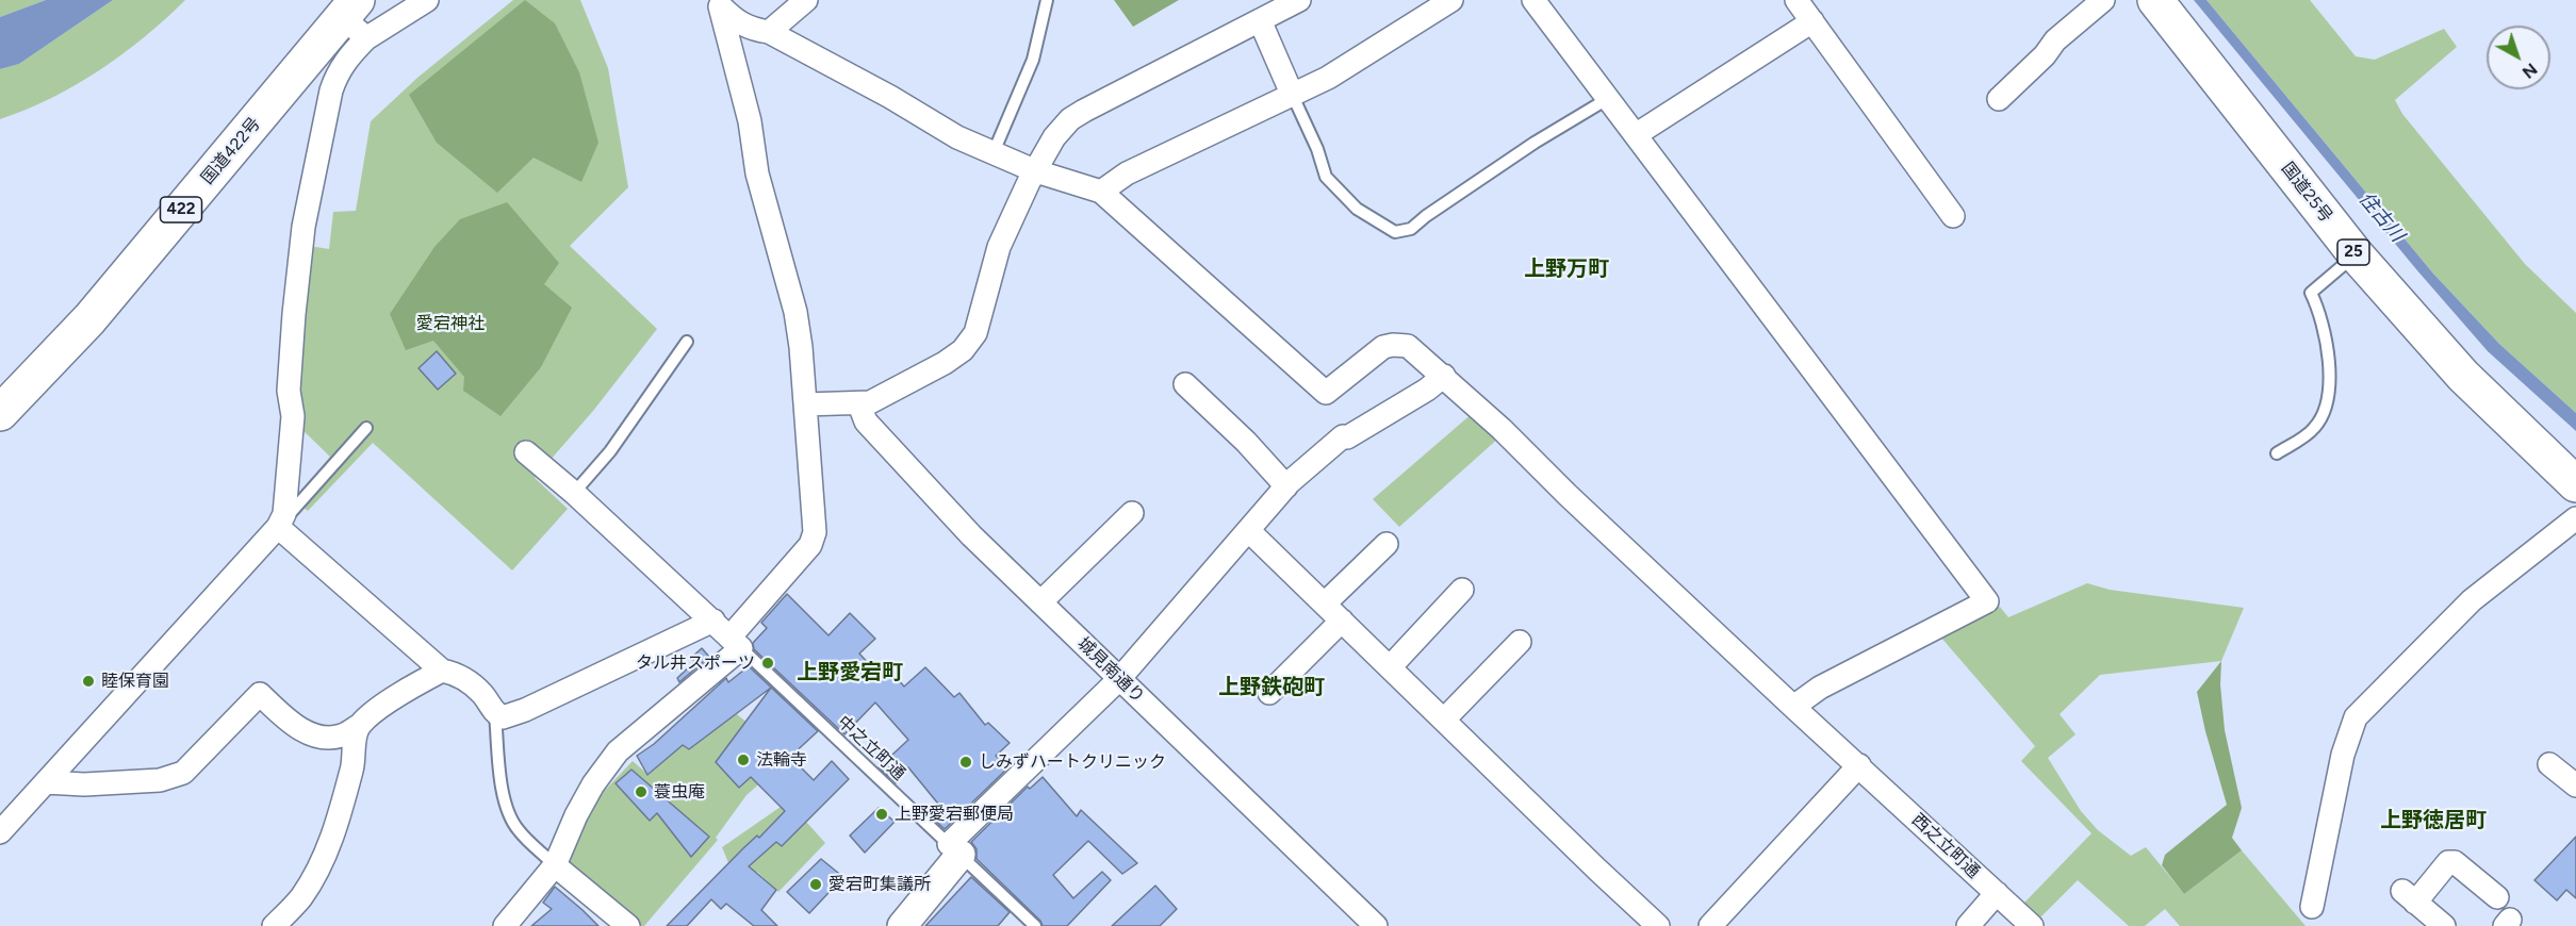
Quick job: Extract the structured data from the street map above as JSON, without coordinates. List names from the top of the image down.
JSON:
{
  "streets": {
    "highway": [
      "国道422号",
      "国道25号",
      "422",
      "25"
    ],
    "street": ["城見南通り", "西之立町通"],
    "lane": ["中之立町通"]
  },
  "districts": [
    "上野万町",
    "上野愛宕町",
    "上野鉄砲町",
    "上野徳居町"
  ],
  "water": ["住古川"],
  "parks": ["愛宕神社"],
  "places": [
    "タル井スポーツ",
    "睦保育園",
    "法輪寺",
    "しみずハートクリニック",
    "蓑虫庵",
    "上野愛宕郵便局",
    "愛宕町集議所"
  ],
  "north": "bottom right"
}
